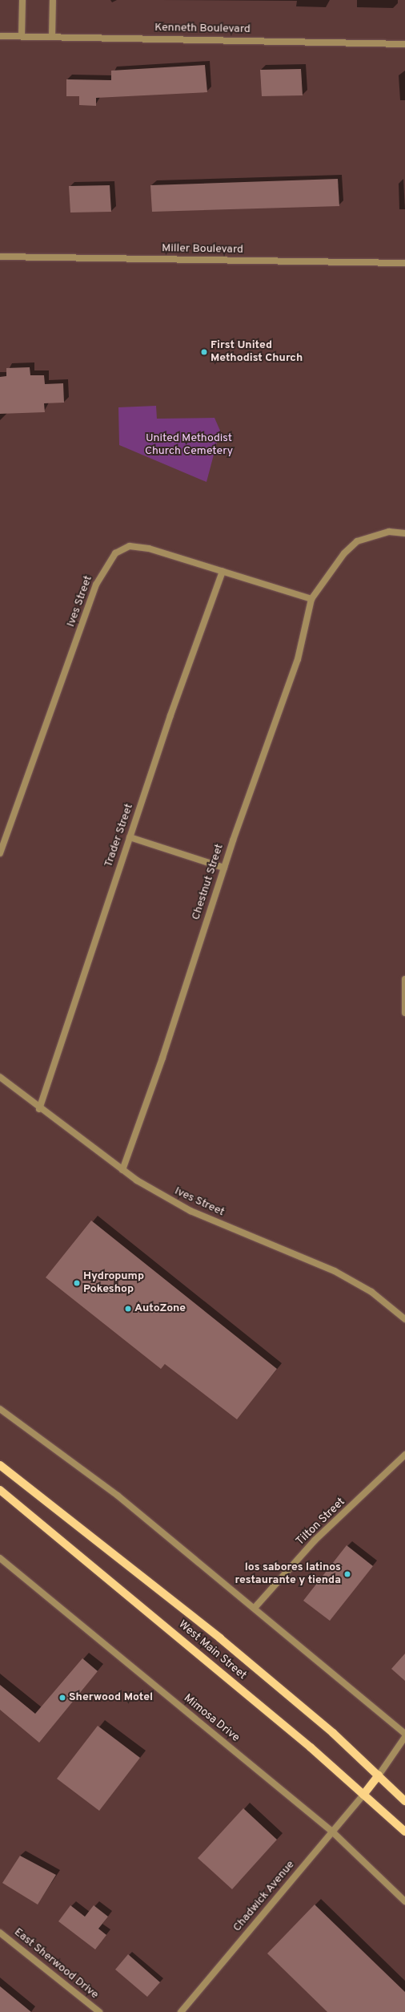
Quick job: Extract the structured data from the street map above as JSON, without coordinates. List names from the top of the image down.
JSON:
{
  "streets": {
    "main road": ["West Main Street"],
    "street": [
      "Kenneth Boulevard",
      "Miller Boulevard",
      "Ives Street",
      "Trader Street",
      "Chestnut Street",
      "Tilton Street",
      "Mimosa Drive",
      "Chadwick Avenue",
      "East Sherwood Drive"
    ]
  },
  "crossings": [
    ["Ives Street", "Trader Street"],
    ["Ives Street", "Chestnut Street"],
    ["West Main Street", "Chadwick Avenue"],
    ["Mimosa Drive", "Chadwick Avenue"]
  ],
  "parks": ["United Methodist Church Cemetery"],
  "places": [
    "First United Methodist Church",
    "Hydropump Pokeshop",
    "AutoZone",
    "los sabores latinos restaurante y tienda",
    "Sherwood Motel"
  ]
}
